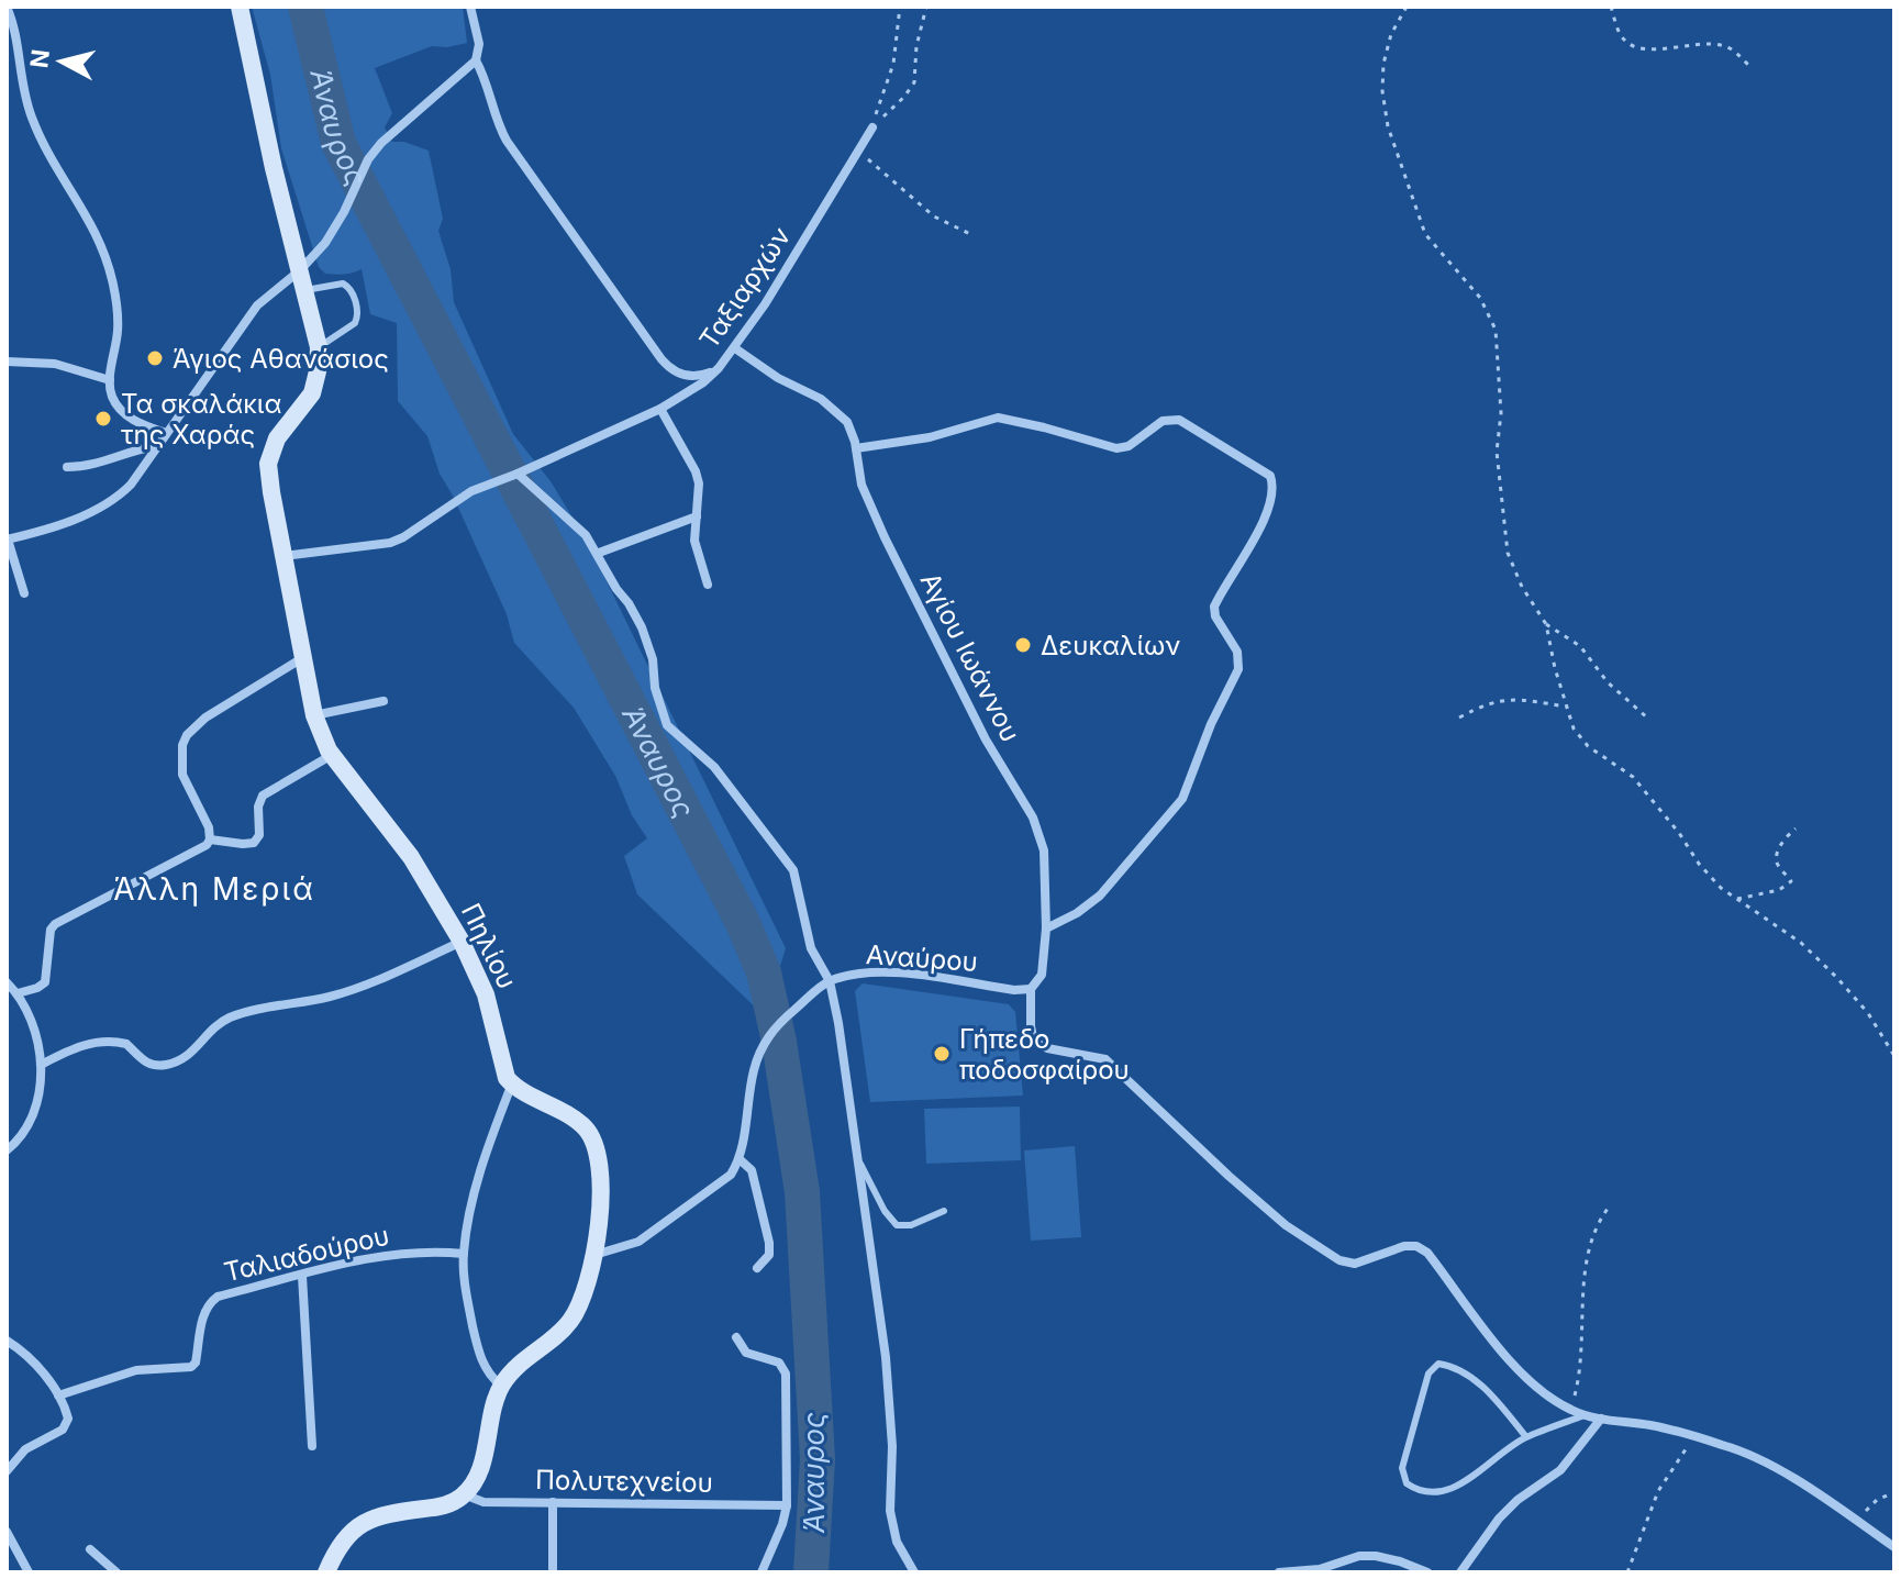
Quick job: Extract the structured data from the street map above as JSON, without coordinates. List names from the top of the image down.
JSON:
{
  "streets": {
    "main road": ["Πηλίου"],
    "street": [
      "Ταξιαρχών",
      "Αγίου Ιωάννου",
      "Αναύρου",
      "Ταλιαδούρου",
      "Πολυτεχνείου"
    ]
  },
  "crossings": [
    ["Ταξιαρχών", "Αγίου Ιωάννου"],
    ["Ταξιαρχών", "Πηλίου"],
    ["Αγίου Ιωάννου", "Αναύρου"]
  ],
  "districts": ["Άλλη Μεριά"],
  "water": ["Άναυρος"],
  "places": [
    "Άγιος Αθανάσιος",
    "Τα σκαλάκια της Χαράς",
    "Δευκαλίων",
    "Γήπεδο ποδοσφαίρου"
  ],
  "north": "left"
}
